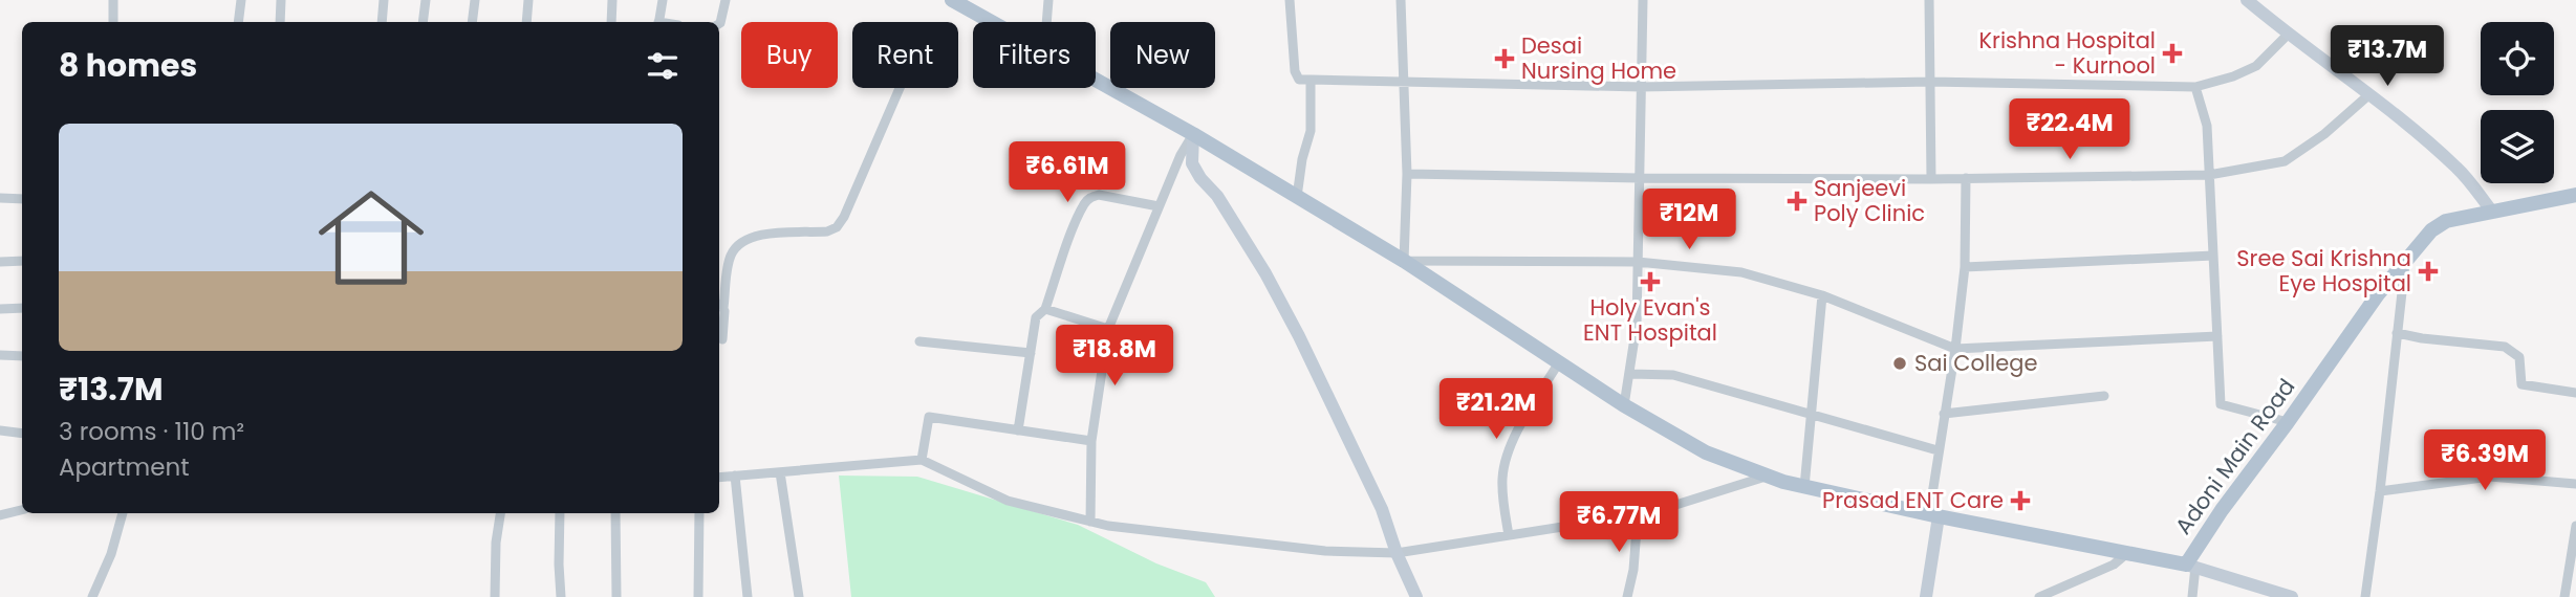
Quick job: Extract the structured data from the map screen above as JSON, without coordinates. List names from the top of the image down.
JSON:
{
  "streets": {
    "main road": ["Adoni Main Road"]
  },
  "places": {
    "health": [
      "Krishna Hospital - Kurnool",
      "Desai Nursing Home",
      "Sanjeevi Poly Clinic",
      "Sree Sai Krishna Eye Hospital",
      "Holy Evan's ENT Hospital",
      "Prasad ENT Care"
    ],
    "other": ["Sai College"]
  },
  "page": {
    "chip": [
      "Buy",
      "Rent",
      "Filters",
      "New"
    ],
    "heading": "8 homes",
    "price": [
      "₹13.7M",
      "₹22.4M",
      "₹6.61M",
      "₹12M",
      "₹18.8M",
      "₹21.2M",
      "₹6.39M",
      "₹6.77M"
    ],
    "list": [
      {
        "name": "₹13.7M",
        "note": "3 rooms · 110 m² · Apartment"
      }
    ]
  }
}
